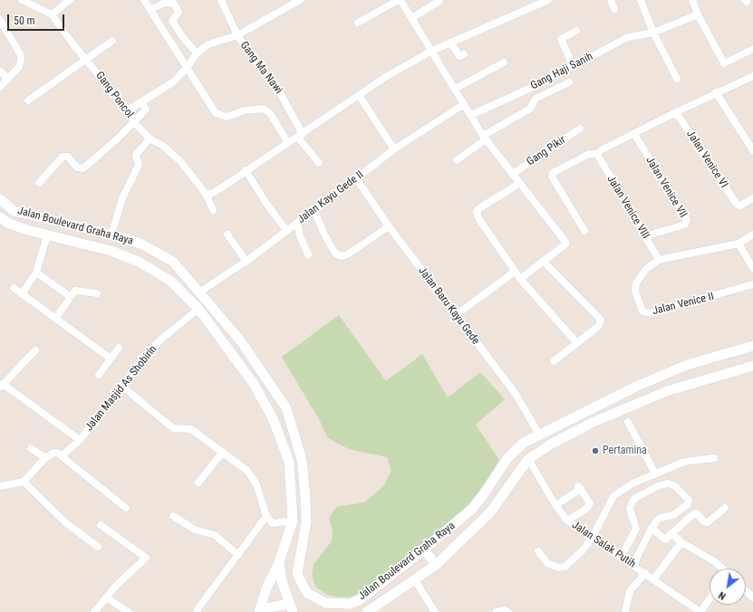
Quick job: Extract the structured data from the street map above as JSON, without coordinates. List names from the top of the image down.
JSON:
{
  "streets": {
    "main road": ["Jalan Boulevard Graha Raya"],
    "street": [
      "Gang Ma Nawi",
      "Gang Haji Sanih",
      "Gang Poncol",
      "Gang Pikir",
      "Jalan Venice VI",
      "Jalan Venice VII",
      "Jalan Kayu Gede II",
      "Jalan Venice VIII",
      "Jalan Venice II",
      "Jalan Baru Kayu Gede",
      "Jalan Masjid As Shobirin",
      "Jalan Salak Putih"
    ]
  },
  "crossings": [
    ["Jalan Venice VII", "Jalan Venice VIII"],
    ["Jalan Kayu Gede II", "Jalan Boulevard Graha Raya"],
    ["Jalan Kayu Gede II", "Jalan Baru Kayu Gede"],
    ["Jalan Venice VIII", "Jalan Venice II"],
    ["Jalan Boulevard Graha Raya", "Jalan Baru Kayu Gede"],
    ["Jalan Boulevard Graha Raya", "Jalan Masjid As Shobirin"],
    ["Jalan Boulevard Graha Raya", "Jalan Salak Putih"]
  ],
  "places": ["Pertamina"],
  "scale_bar": "50 m",
  "north": "bottom left"
}
